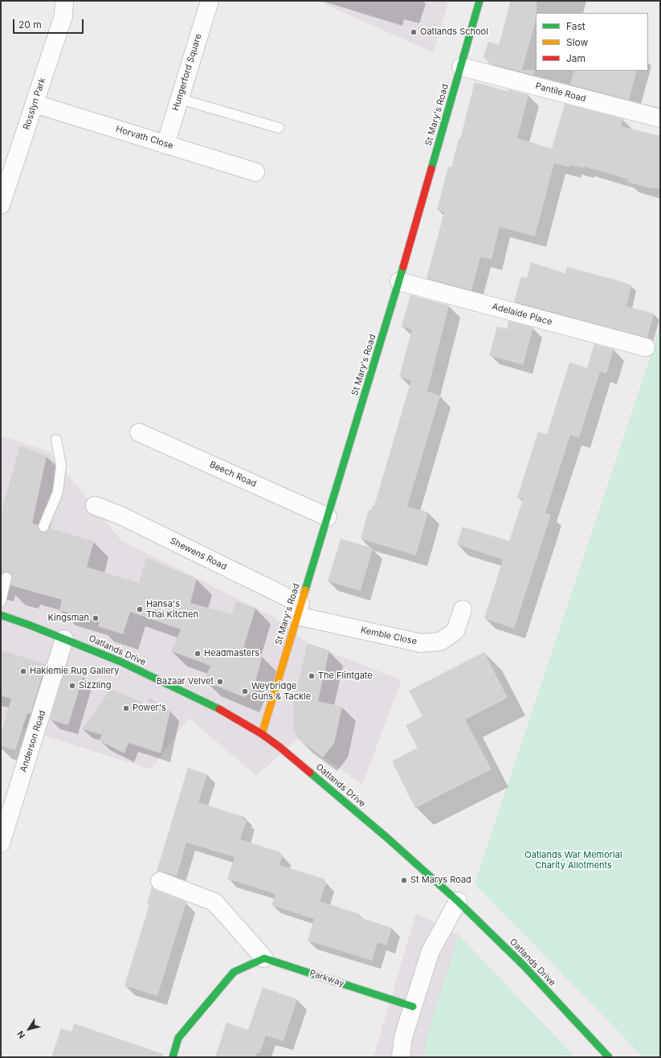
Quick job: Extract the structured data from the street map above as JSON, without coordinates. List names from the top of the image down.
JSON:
{
  "streets": {
    "street": [
      "Hungerford Square",
      "Pantile Road",
      "Rosslyn Park",
      "St Mary's Road",
      "Horvath Close",
      "Adelaide Place",
      "Beech Road",
      "Shewens Road",
      "Kemble Close",
      "Oatlands Drive",
      "Anderson Road",
      "Parkway"
    ]
  },
  "crossings": [
    ["Hungerford Square", "Horvath Close"],
    ["Pantile Road", "St Mary's Road"],
    ["Rosslyn Park", "Horvath Close"],
    ["St Mary's Road", "Adelaide Place"],
    ["St Mary's Road", "Beech Road"],
    ["St Mary's Road", "Shewens Road"],
    ["St Mary's Road", "Kemble Close"],
    ["St Mary's Road", "Oatlands Drive"],
    ["Shewens Road", "Kemble Close"],
    ["Oatlands Drive", "Anderson Road"]
  ],
  "parks": ["Oatlands War Memorial Charity Allotments"],
  "places": [
    "Oatlands School",
    "Hansa's Thai Kitchen",
    "Kingsman",
    "Headmasters",
    "Hakiemie Rug Gallery",
    "The Flintgate",
    "Bazaar Velvet",
    "Sizzling",
    "Weybridge Guns & Tackle",
    "Power's",
    "St Marys Road"
  ],
  "legend": ["Fast", "Slow", "Jam"],
  "scale_bar": "20 m",
  "north": "bottom left"
}
